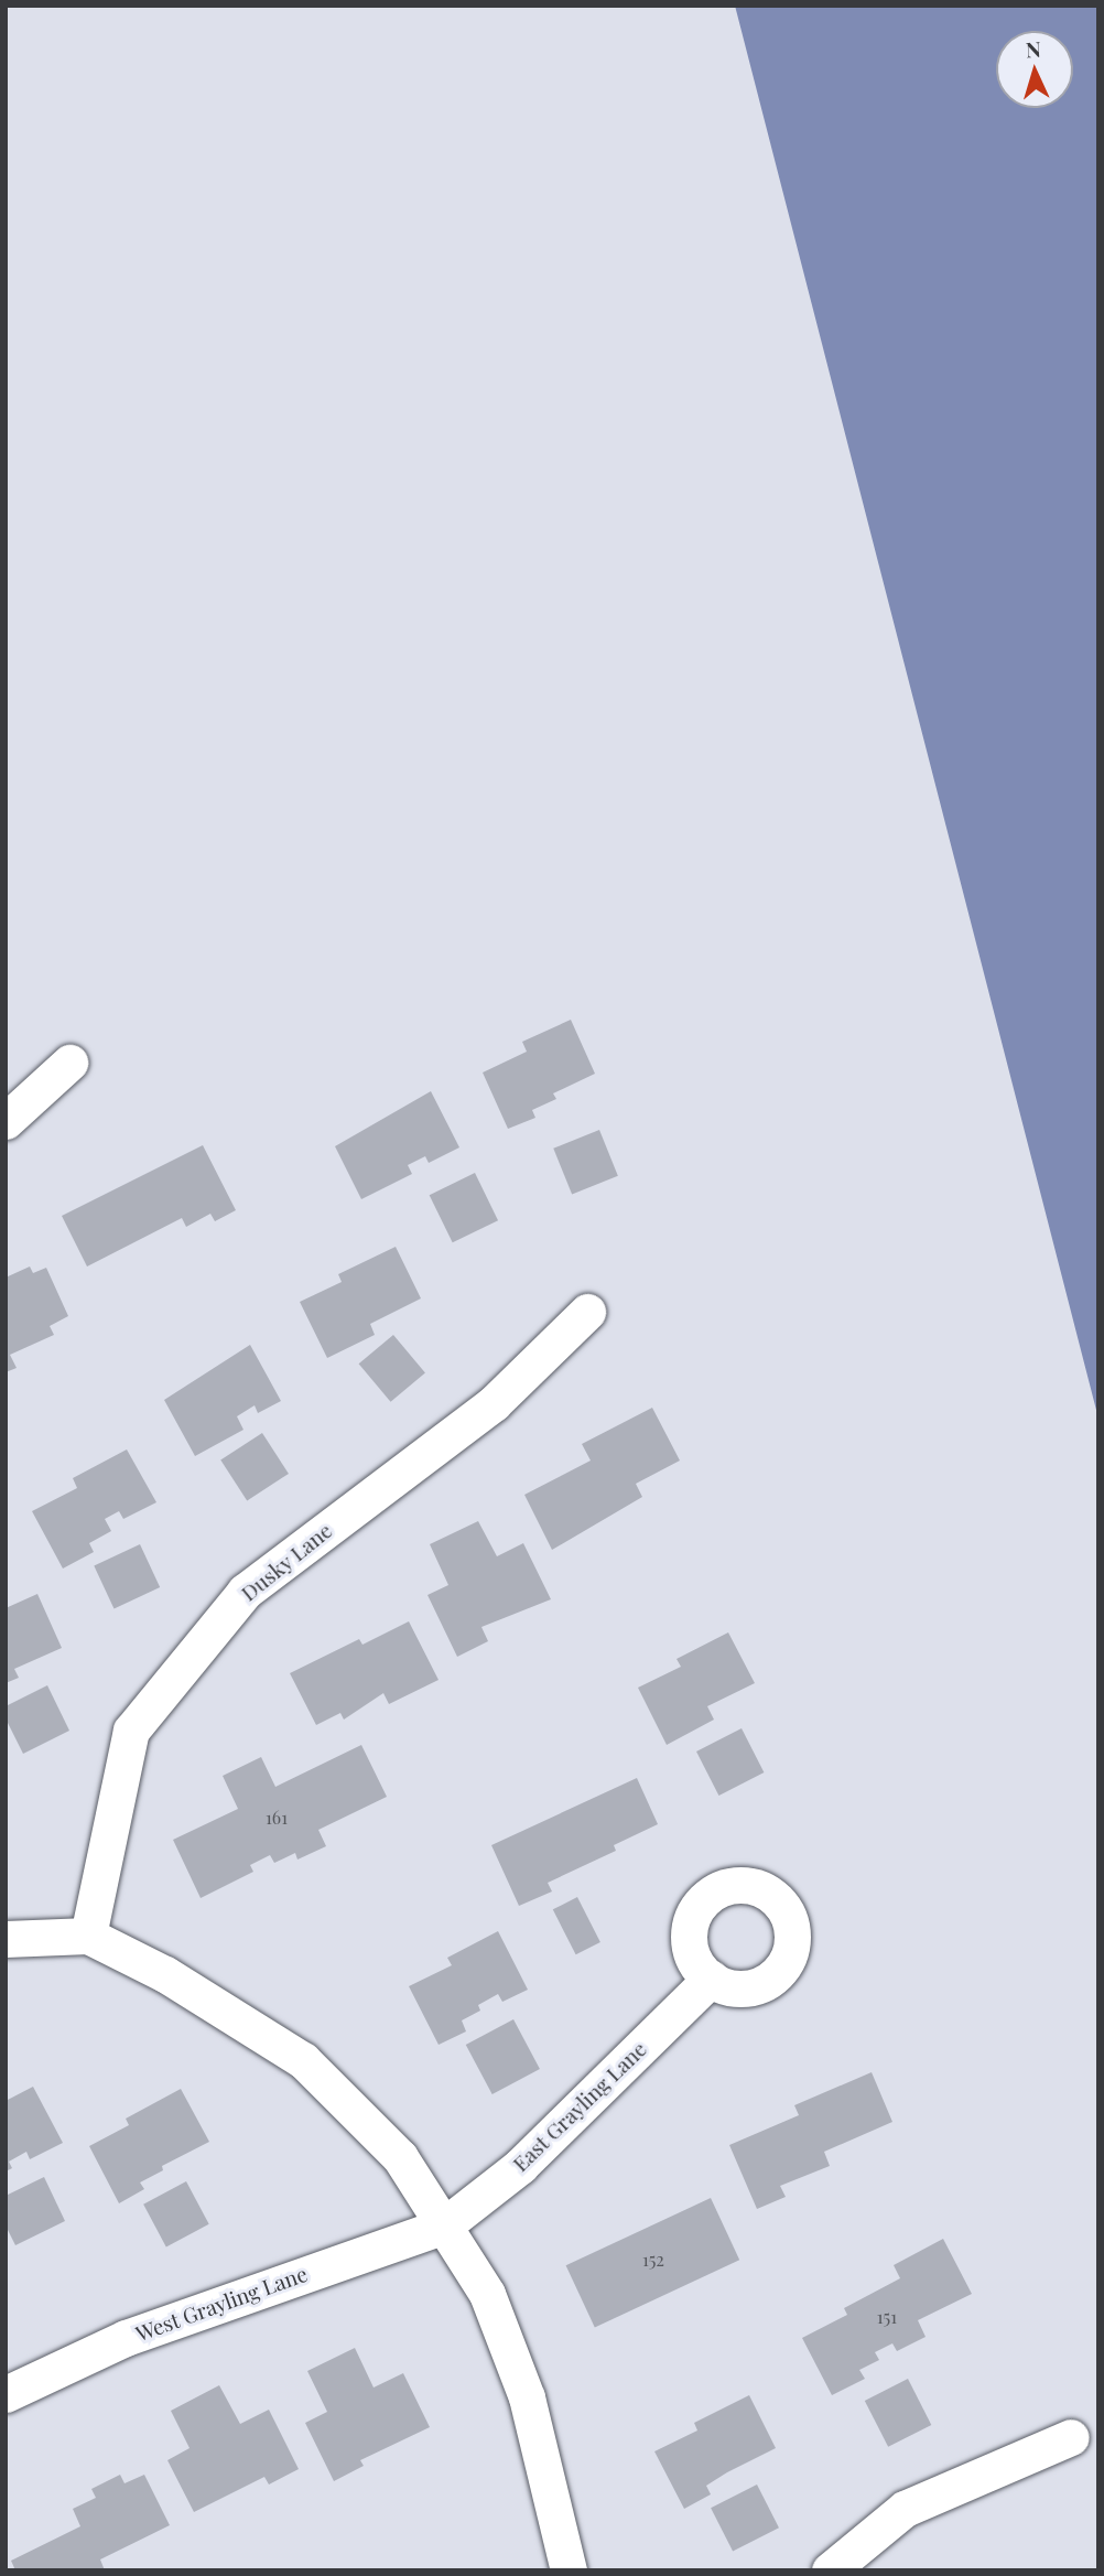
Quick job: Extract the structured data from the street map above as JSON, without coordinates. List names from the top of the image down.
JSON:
{
  "streets": {
    "street": ["Dusky Lane", "East Grayling Lane", "West Grayling Lane"]
  },
  "crossings": [
    ["East Grayling Lane", "West Grayling Lane"]
  ],
  "house_numbers": ["161", "152", "151"],
  "north": "top"
}
